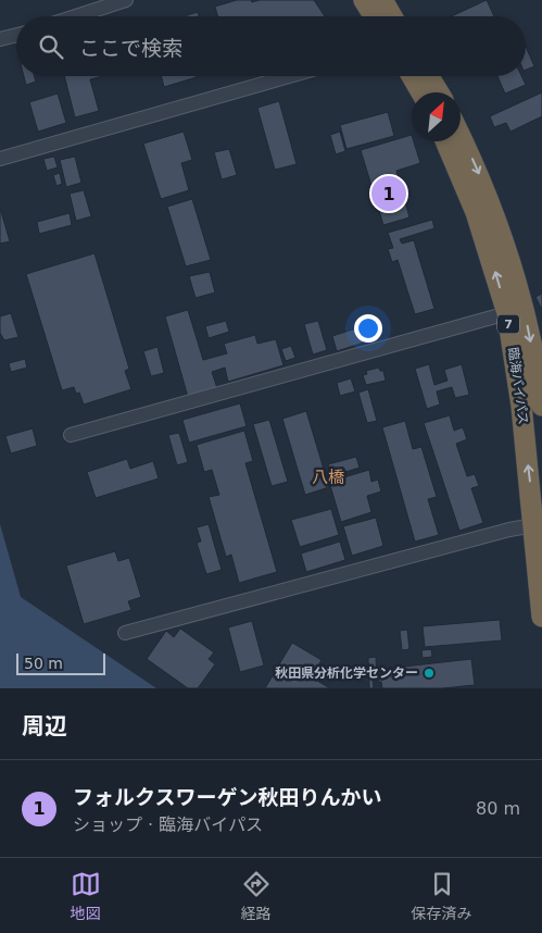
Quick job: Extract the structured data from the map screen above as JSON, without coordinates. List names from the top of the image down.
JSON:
{
  "streets": {
    "highway": ["7", "臨海バイパス"]
  },
  "districts": ["八橋"],
  "places": ["秋田県分析化学センター"],
  "scale_bar": "50 m",
  "north": "top right",
  "page": {
    "search": "ここで検索",
    "pins": "1",
    "scale": "50 m",
    "heading": "周辺",
    "list": [
      {
        "mark": "1",
        "name": "フォルクスワーゲン秋田りんかい",
        "note": "ショップ · 臨海バイパス",
        "value": "80 m"
      }
    ],
    "nav": ["地図", "経路", "保存済み"]
  }
}
